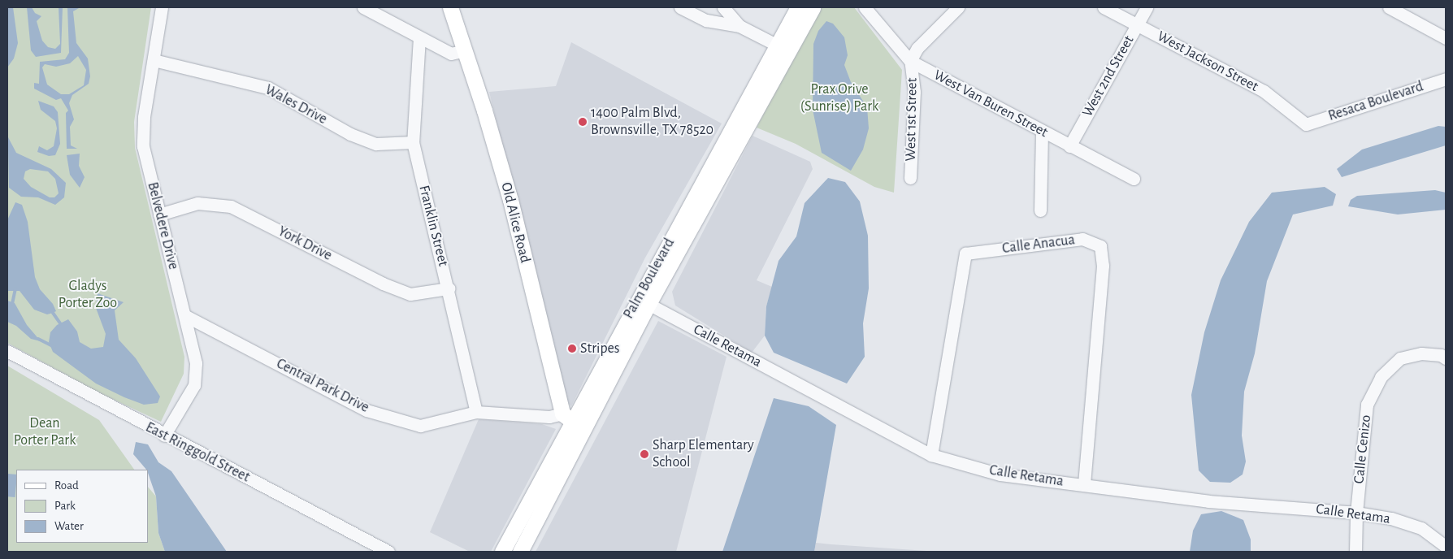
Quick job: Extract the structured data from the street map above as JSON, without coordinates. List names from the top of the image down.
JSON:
{
  "streets": {
    "main road": ["Old Alice Road", "Palm Boulevard"],
    "street": [
      "West Jackson Street",
      "West 2nd Street",
      "Resaca Boulevard",
      "West Van Buren Street",
      "Wales Drive",
      "West 1st Street",
      "Belvedere Drive",
      "Franklin Street",
      "York Drive",
      "Calle Anacua",
      "Calle Retama",
      "Central Park Drive",
      "Calle Cenizo",
      "East Ringgold Street"
    ]
  },
  "crossings": [
    ["West Jackson Street", "West 2nd Street"],
    ["West Jackson Street", "Resaca Boulevard"],
    ["West 2nd Street", "West Van Buren Street"],
    ["West Van Buren Street", "West 1st Street"],
    ["Wales Drive", "Belvedere Drive"],
    ["Wales Drive", "Franklin Street"],
    ["Old Alice Road", "Palm Boulevard"],
    ["Old Alice Road", "Central Park Drive"],
    ["Belvedere Drive", "York Drive"],
    ["Belvedere Drive", "Central Park Drive"],
    ["Belvedere Drive", "East Ringgold Street"],
    ["Franklin Street", "York Drive"],
    ["Franklin Street", "Central Park Drive"],
    ["Calle Anacua", "Calle Retama"],
    ["Palm Boulevard", "Calle Retama"],
    ["Palm Boulevard", "Central Park Drive"],
    ["Calle Retama", "Calle Cenizo"]
  ],
  "parks": ["Prax Orive (Sunrise) Park", "Gladys Porter Zoo", "Dean Porter Park"],
  "places": ["1400 Palm Blvd, Brownsville, TX 78520", "Stripes", "Sharp Elementary School"],
  "legend": ["Road", "Park", "Water"]
}
